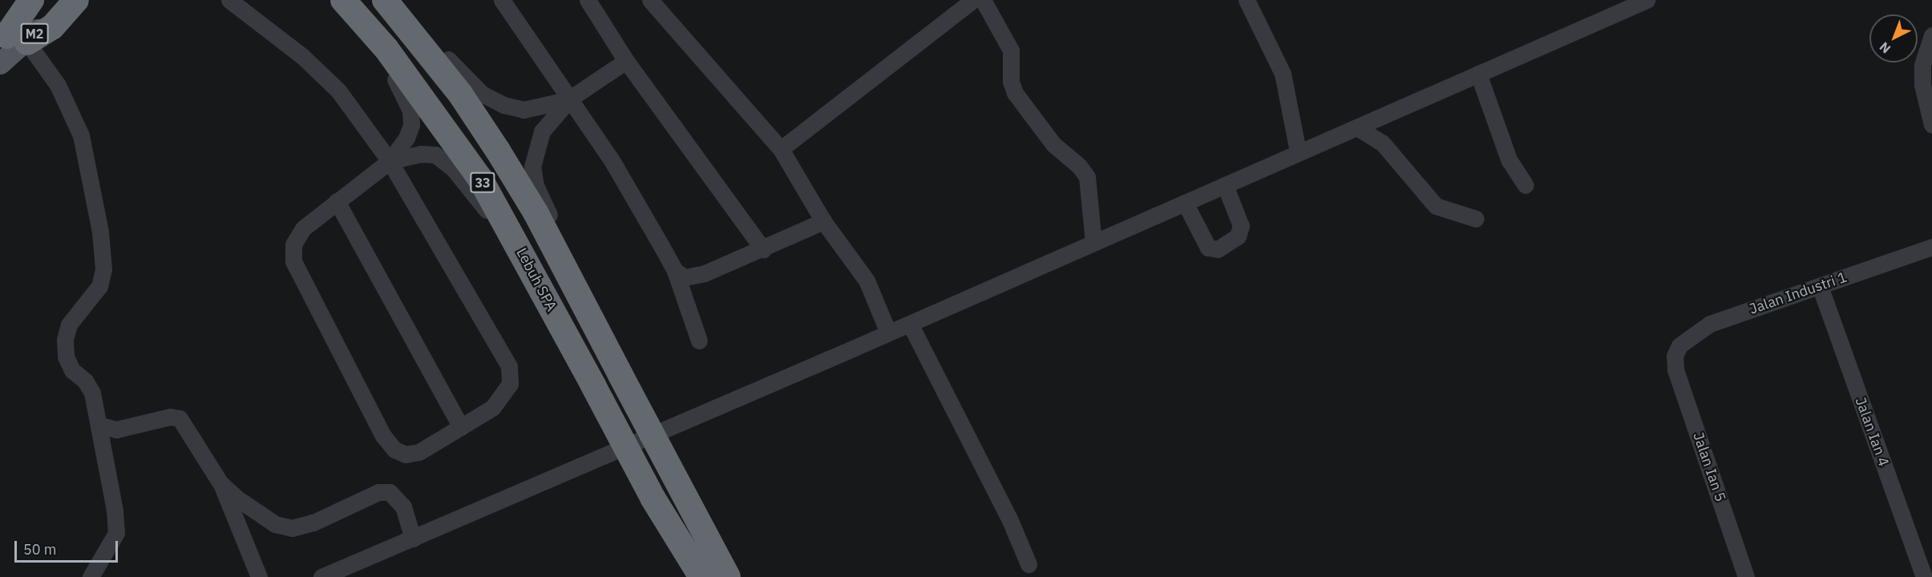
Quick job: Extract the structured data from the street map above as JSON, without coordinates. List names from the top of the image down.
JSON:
{
  "streets": {
    "highway": ["33", "Lebuh SPA"],
    "main road": ["M2"],
    "street": ["Jalan Industri 1", "Jalan Ian 4", "Jalan Ian 5"]
  },
  "crossings": [
    ["Jalan Industri 1", "Jalan Ian 4"],
    ["Jalan Industri 1", "Jalan Ian 5"]
  ],
  "scale_bar": "50 m",
  "north": "bottom left"
}
